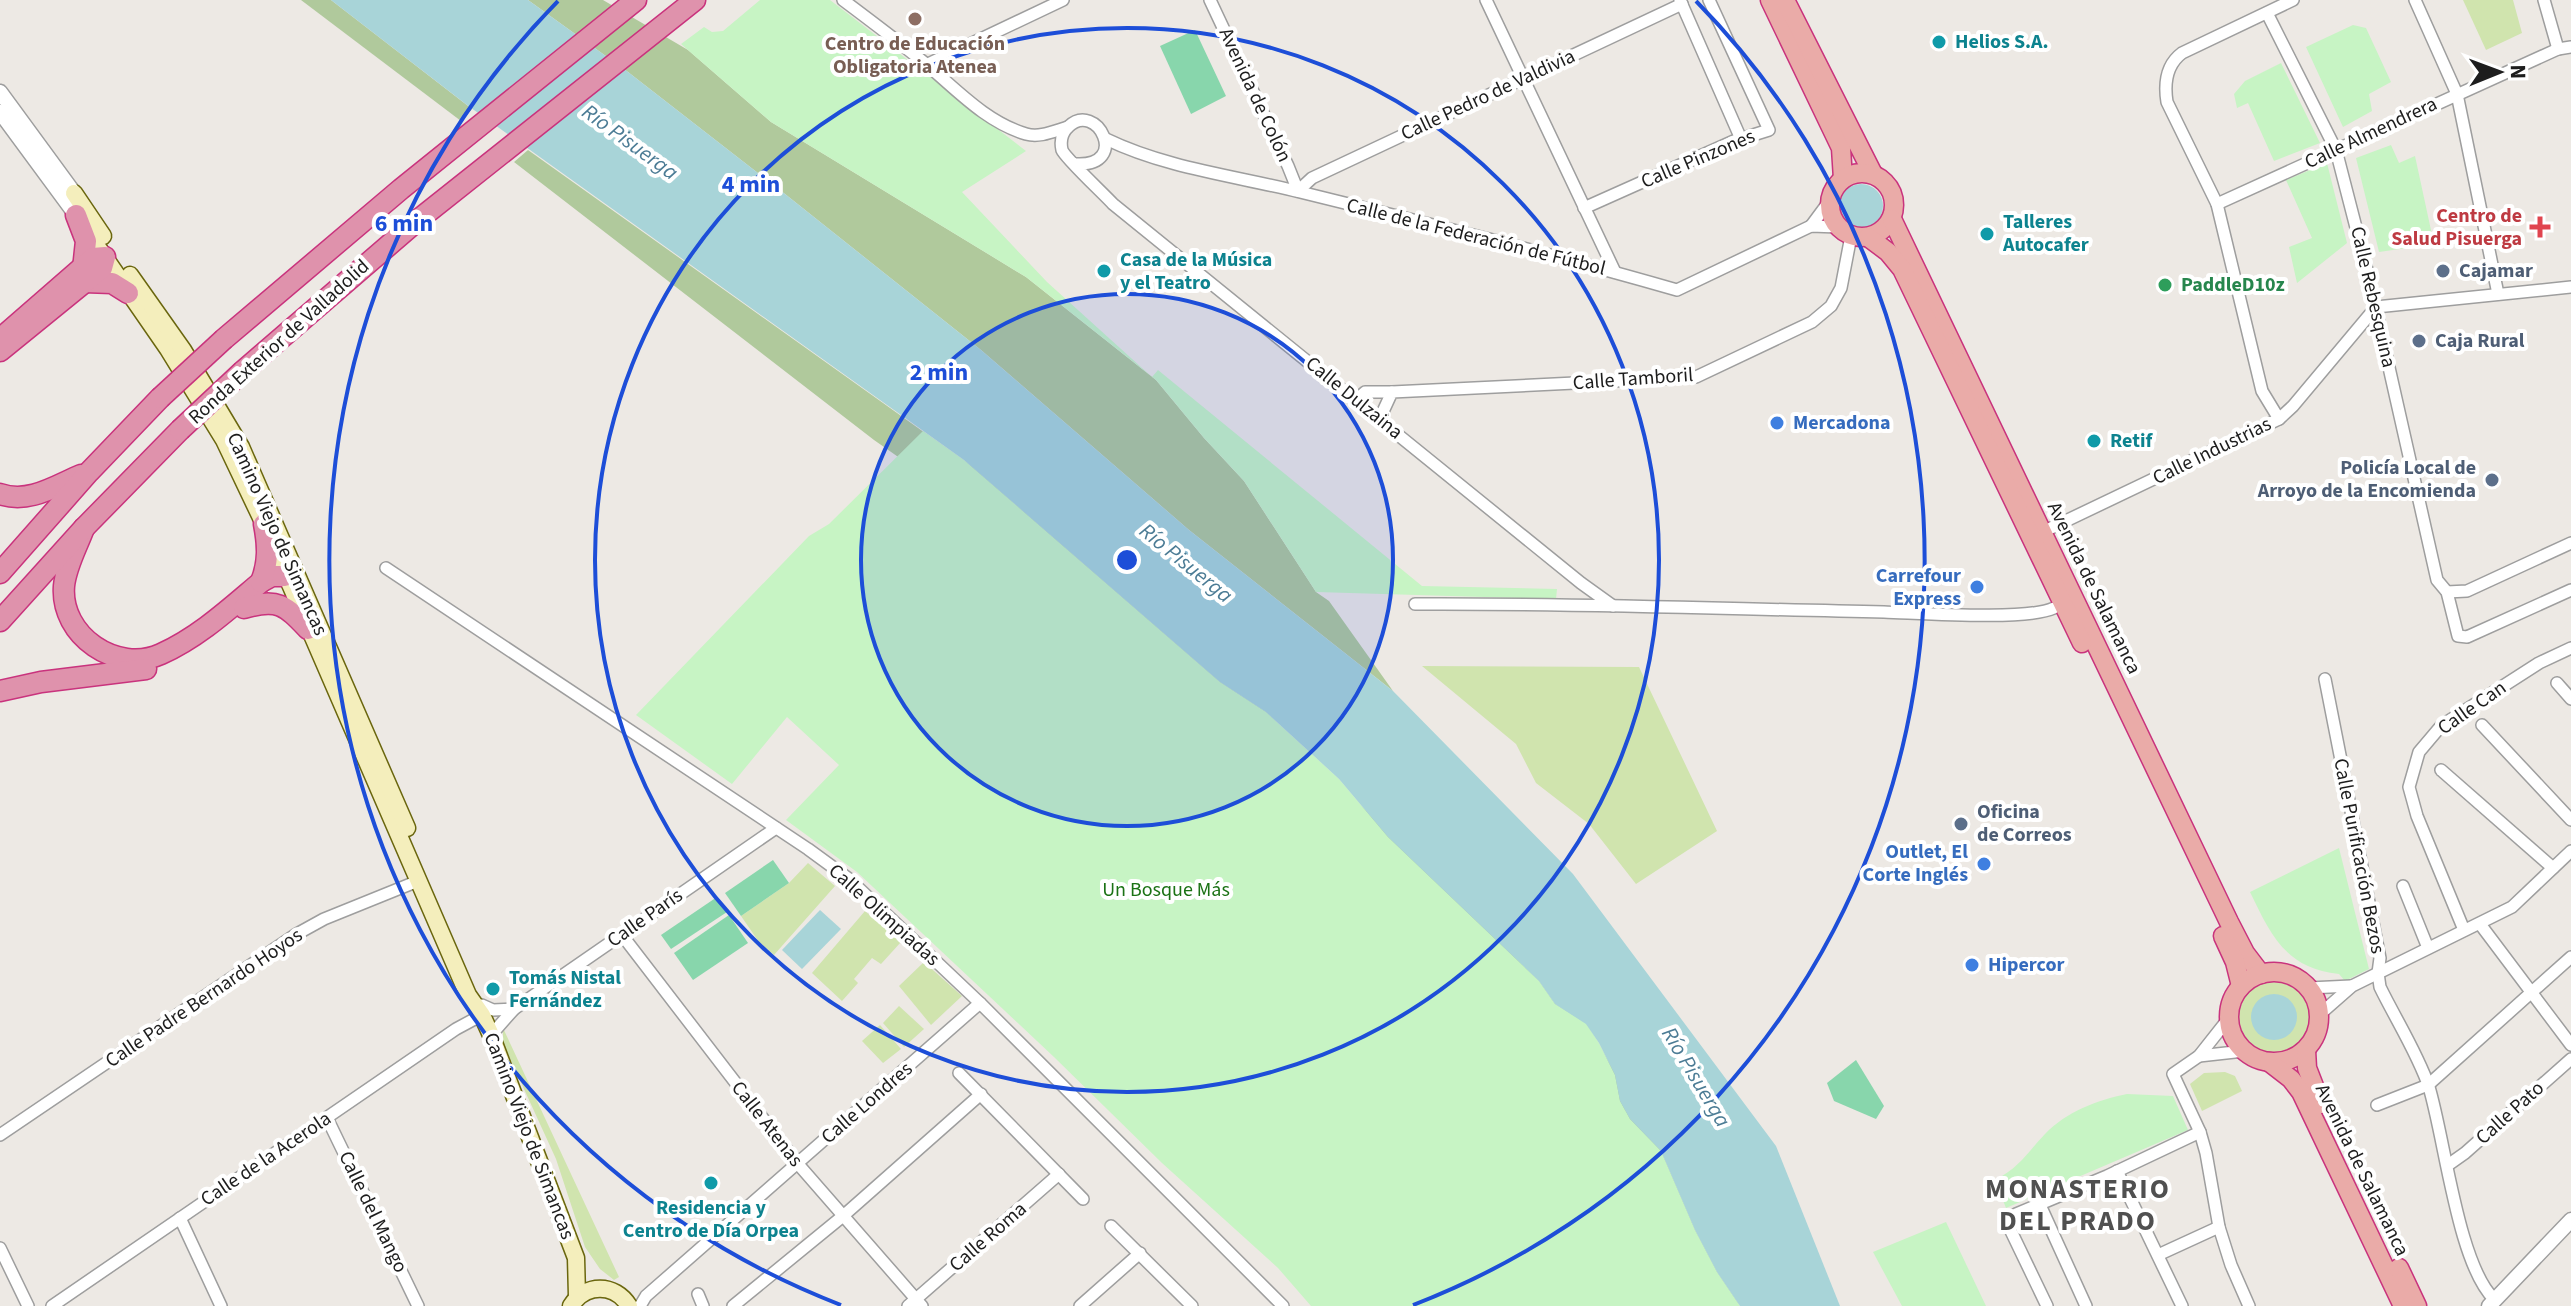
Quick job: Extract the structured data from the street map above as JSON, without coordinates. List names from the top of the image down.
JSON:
{
  "streets": {
    "highway": ["Ronda Exterior de Valladolid", "Avenida de Salamanca"],
    "main road": ["Camino Viejo de Simancas"],
    "street": [
      "Avenida de Colón",
      "Calle Pedro de Valdivia",
      "Calle Almendrera",
      "Calle Pinzones",
      "Calle de la Federación de Fútbol",
      "Calle Rebesquina",
      "Calle Tamboril",
      "Calle Dulzaina",
      "Calle Industrias",
      "Calle Can",
      "Calle Purificación Bezos",
      "Calle Olimpiadas",
      "Calle París",
      "Calle Padre Bernardo Hoyos",
      "Calle Londres",
      "Calle Pato",
      "Calle Atenas",
      "Calle de la Acerola",
      "Calle del Mango",
      "Calle Roma"
    ]
  },
  "crossings": [
    ["Avenida de Colón", "Calle Pedro de Valdivia"],
    ["Avenida de Colón", "Calle de la Federación de Fútbol"],
    ["Calle Pedro de Valdivia", "Calle de la Federación de Fútbol"],
    ["Calle Almendrera", "Calle Rebesquina"],
    ["Calle de la Federación de Fútbol", "Calle Tamboril"],
    ["Calle de la Federación de Fútbol", "Calle Dulzaina"],
    ["Calle de la Federación de Fútbol", "Avenida de Salamanca"],
    ["Calle Rebesquina", "Calle Industrias"],
    ["Calle Tamboril", "Calle Dulzaina"],
    ["Calle Tamboril", "Avenida de Salamanca"],
    ["Camino Viejo de Simancas", "Calle París"],
    ["Camino Viejo de Simancas", "Calle Padre Bernardo Hoyos"],
    ["Camino Viejo de Simancas", "Calle de la Acerola"],
    ["Calle Purificación Bezos", "Calle Pato"],
    ["Calle Olimpiadas", "Calle París"],
    ["Calle Olimpiadas", "Calle Londres"],
    ["Calle París", "Calle Atenas"],
    ["Calle Londres", "Calle Atenas"],
    ["Calle Atenas", "Calle Roma"],
    ["Calle de la Acerola", "Calle del Mango"]
  ],
  "districts": ["MONASTERIO DEL PRADO"],
  "water": ["Río Pisuerga"],
  "parks": ["Un Bosque Más"],
  "places": {
    "other": [
      "Centro de Educación Obligatoria Atenea",
      "Helios S.A.",
      "Talleres Autocafer",
      "Casa de la Música y el Teatro",
      "Cajamar",
      "PaddleD10z",
      "Caja Rural",
      "Mercadona",
      "Retif",
      "Policía Local de Arroyo de la Encomienda",
      "Carrefour Express",
      "Oficina de Correos",
      "Outlet, El Corte Inglés",
      "Hipercor",
      "Tomás Nistal Fernández",
      "Residencia y Centro de Día Orpea"
    ],
    "health": ["Centro de Salud Pisuerga"]
  },
  "north": "right",
  "rings": ["4 min", "6 min", "2 min"]
}
